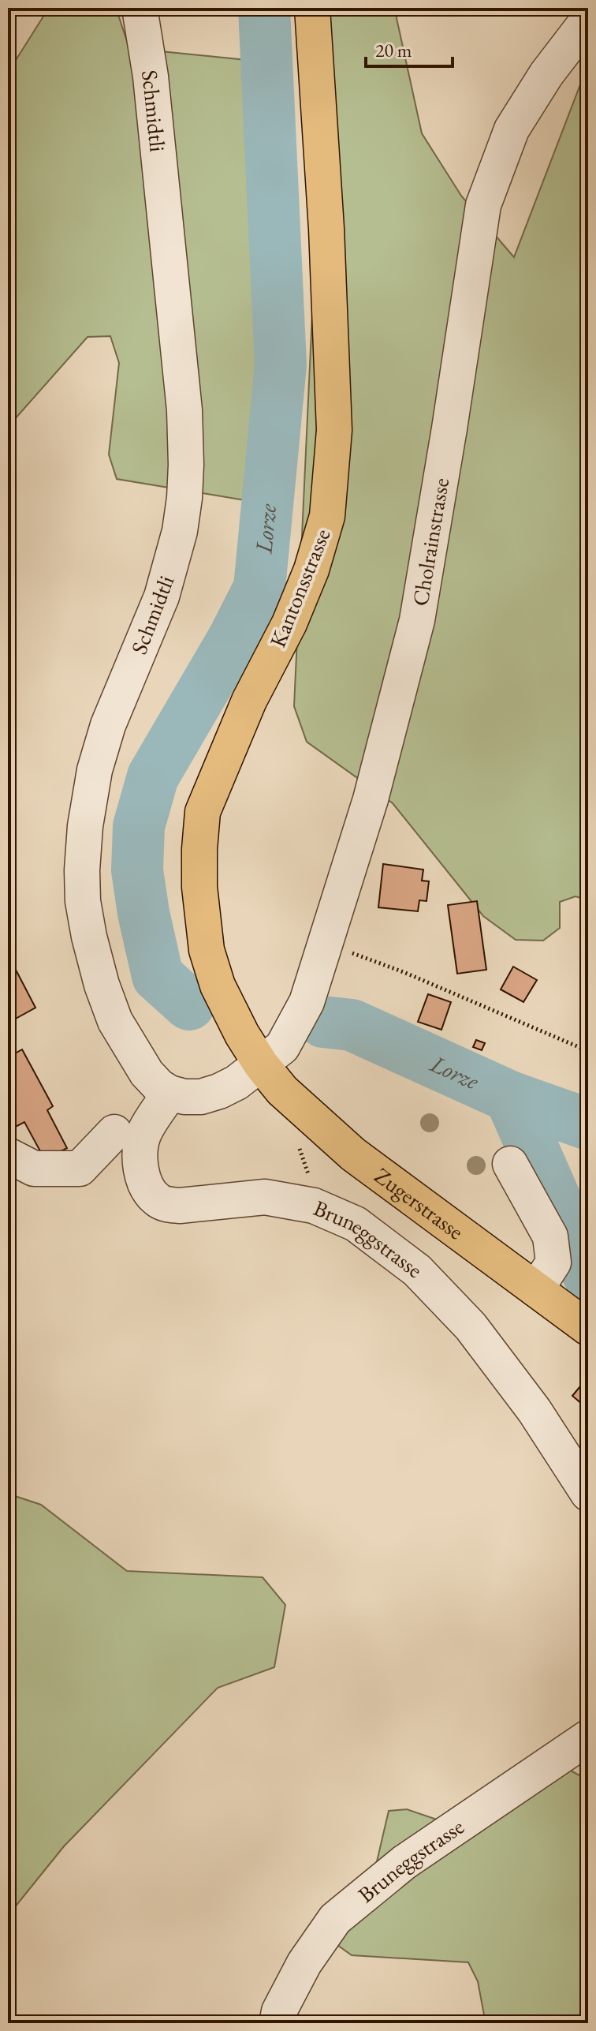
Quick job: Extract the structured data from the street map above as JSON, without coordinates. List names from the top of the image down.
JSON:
{
  "streets": {
    "main road": ["Kantonsstrasse", "Zugerstrasse"],
    "street": ["Schmidtli", "Cholrainstrasse", "Bruneggstrasse"]
  },
  "crossings": [
    ["Schmidtli", "Bruneggstrasse"],
    ["Cholrainstrasse", "Kantonsstrasse"],
    ["Cholrainstrasse", "Zugerstrasse"],
    ["Kantonsstrasse", "Zugerstrasse"]
  ],
  "water": ["Lorze"],
  "scale_bar": "20 m"
}
